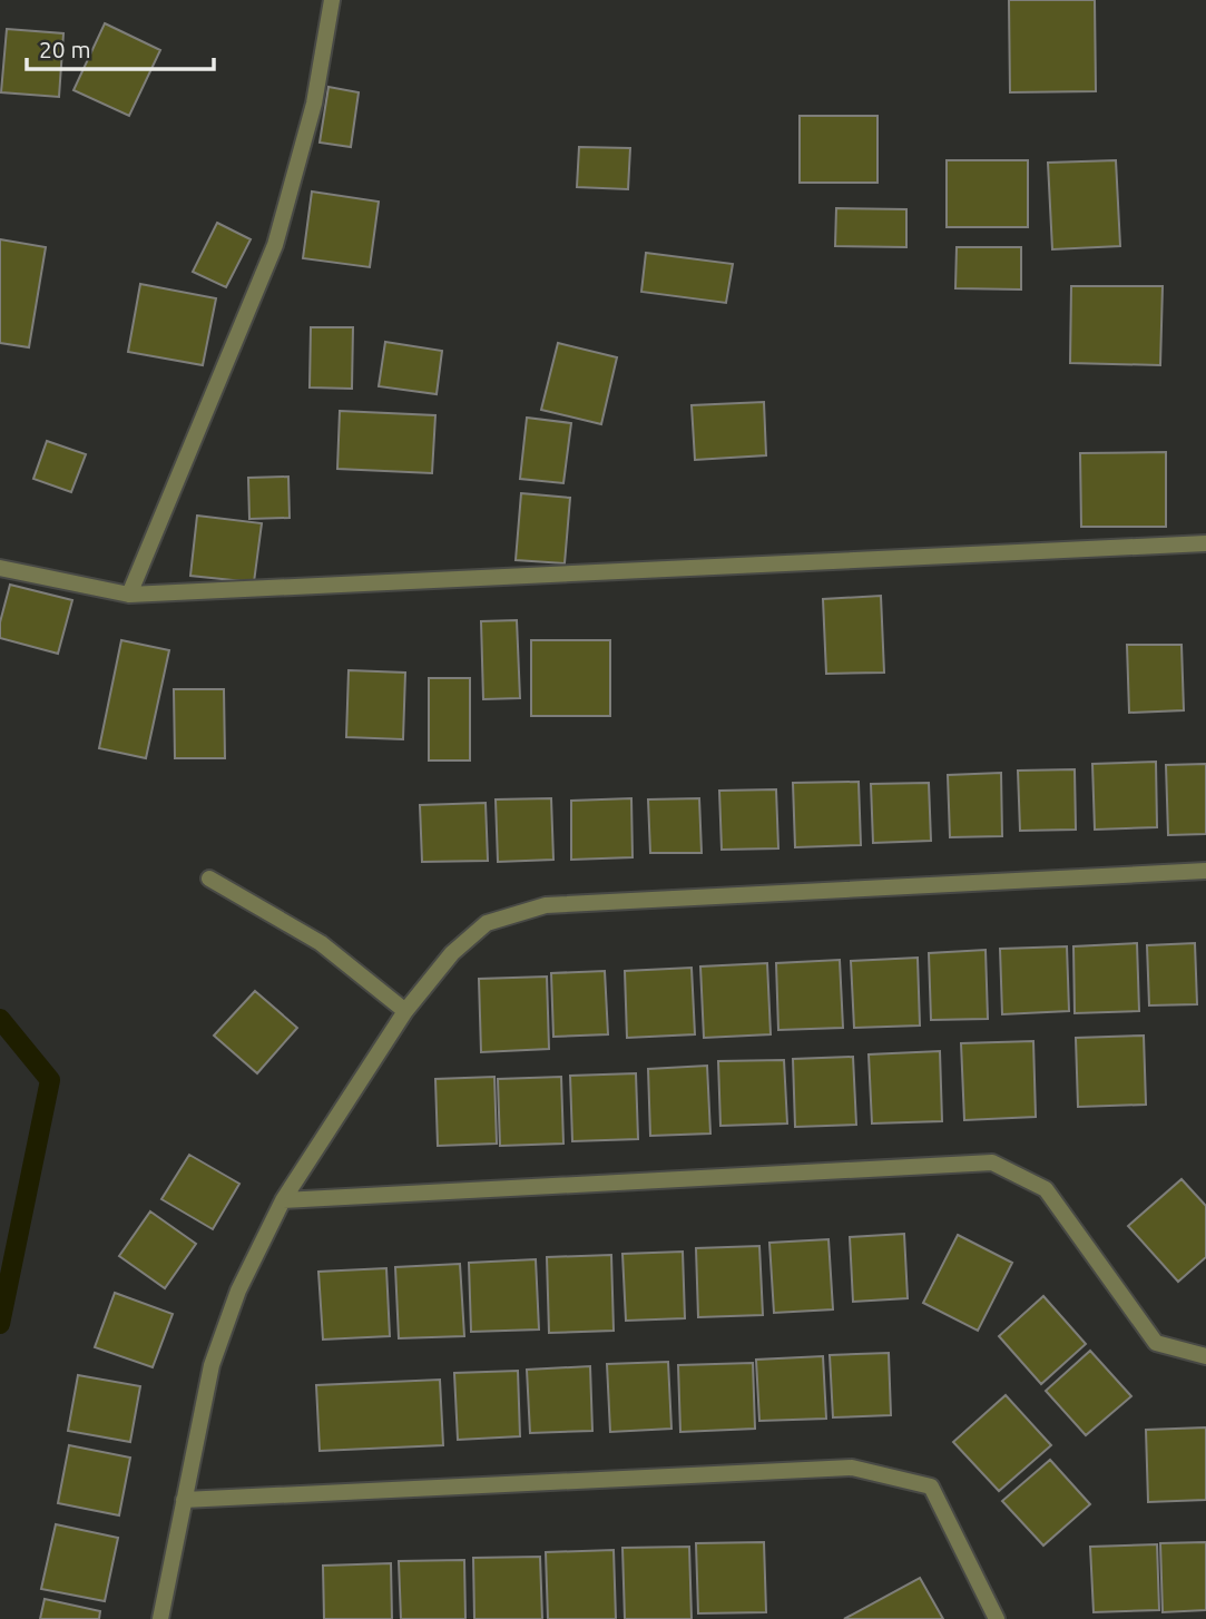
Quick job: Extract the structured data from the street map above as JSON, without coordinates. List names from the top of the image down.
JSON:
{
  "scale_bar": "20 m"
}
